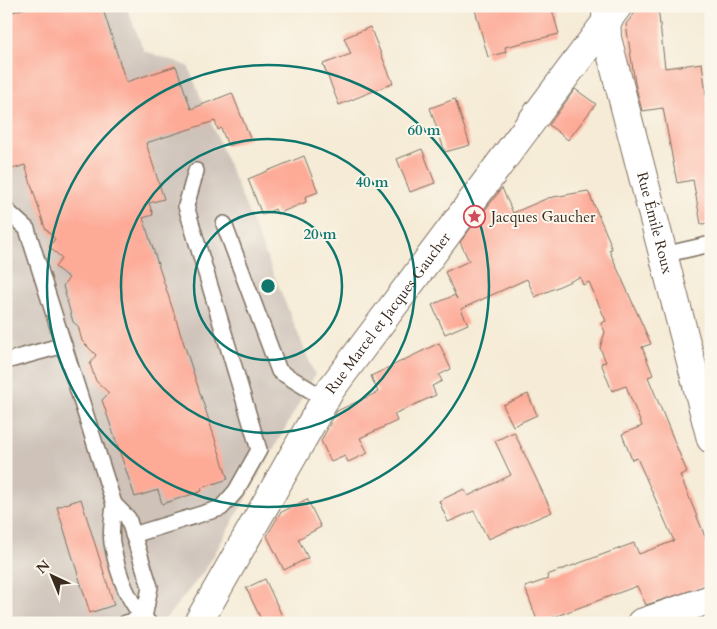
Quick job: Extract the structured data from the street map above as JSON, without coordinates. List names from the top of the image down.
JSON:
{
  "streets": {
    "street": ["Rue Émile Roux", "Rue Marcel et Jacques Gaucher"]
  },
  "crossings": [
    ["Rue Émile Roux", "Rue Marcel et Jacques Gaucher"]
  ],
  "places": {
    "place": ["Jacques Gaucher"]
  },
  "north": "top left",
  "rings": ["60 m", "40 m", "20 m"]
}
